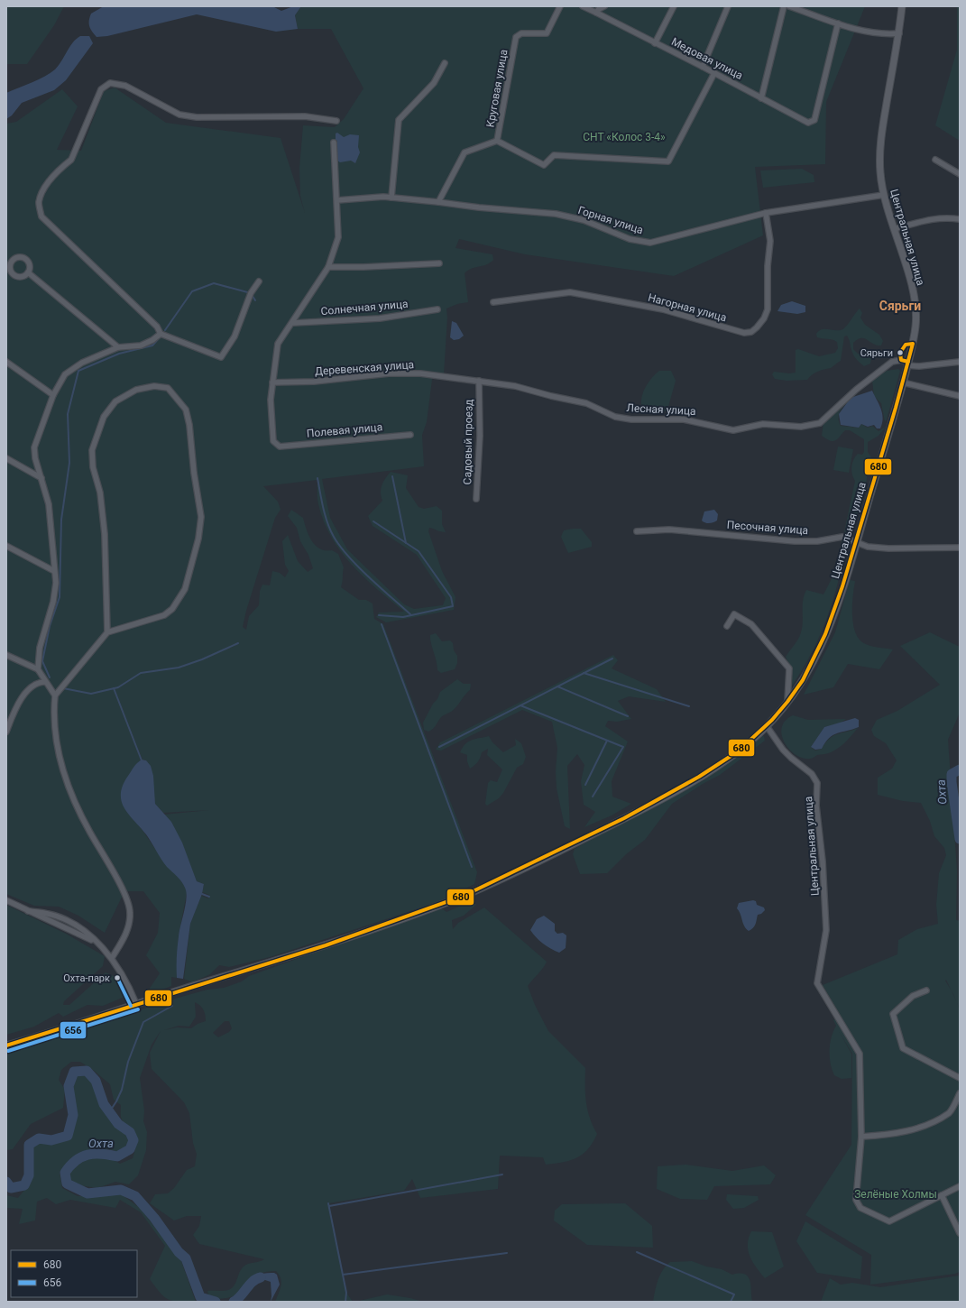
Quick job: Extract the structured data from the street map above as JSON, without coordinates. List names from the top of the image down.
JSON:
{
  "streets": {
    "street": [
      "Медовая улица",
      "Круговая улица",
      "Горная улица",
      "Центральная улица",
      "Солнечная улица",
      "Нагорная улица",
      "Деревенская улица",
      "Лесная улица",
      "Полевая улица",
      "Садовый проезд",
      "Песочная улица"
    ]
  },
  "crossings": [
    ["Медовая улица", "Круговая улица"],
    ["Горная улица", "Центральная улица"],
    ["Горная улица", "Нагорная улица"],
    ["Центральная улица", "Лесная улица"],
    ["Центральная улица", "Песочная улица"],
    ["Деревенская улица", "Лесная улица"],
    ["Деревенская улица", "Полевая улица"],
    ["Деревенская улица", "Садовый проезд"],
    ["Лесная улица", "Садовый проезд"]
  ],
  "districts": ["Сярьги"],
  "water": ["Охта"],
  "parks": ["СНТ «Колос 3-4»", "Зелёные Холмы"],
  "places": ["Сярьги", "Охта-парк"],
  "lines": ["transit line 680", "transit line 656"],
  "legend": ["680", "656"]
}
